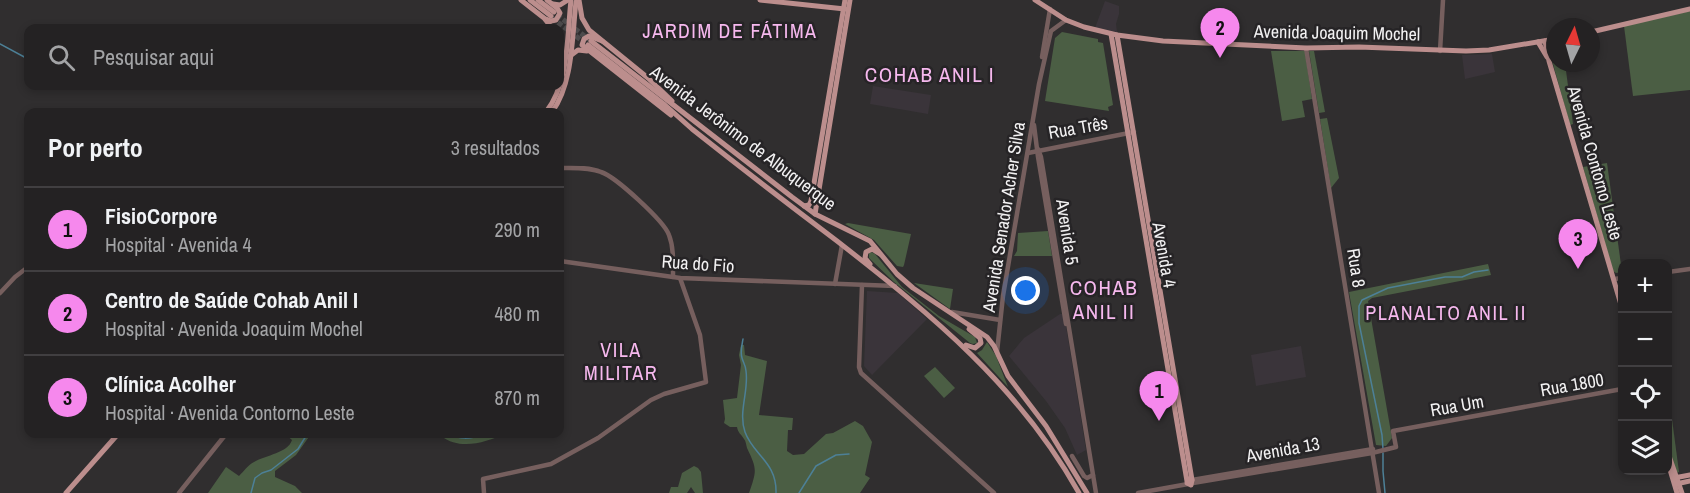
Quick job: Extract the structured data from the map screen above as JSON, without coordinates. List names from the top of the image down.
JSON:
{
  "streets": {
    "main road": [
      "Avenida Joaquim Mochel",
      "Avenida Jerônimo de Albuquerque",
      "Avenida Contorno Leste",
      "Avenida 4"
    ],
    "street": [
      "Rua Três",
      "Avenida Senador Acher Silva",
      "Avenida 5",
      "Rua do Fio",
      "Rua 8",
      "Rua 1800",
      "Rua Um",
      "Avenida 13"
    ]
  },
  "crossings": [
    ["Avenida Joaquim Mochel", "Avenida Contorno Leste"],
    ["Avenida Joaquim Mochel", "Avenida Senador Acher Silva"],
    ["Avenida Joaquim Mochel", "Avenida 4"],
    ["Avenida Joaquim Mochel", "Rua 8"],
    ["Rua Três", "Avenida Senador Acher Silva"],
    ["Rua Três", "Avenida 5"],
    ["Rua Três", "Avenida 4"],
    ["Avenida Jerônimo de Albuquerque", "Avenida Senador Acher Silva"],
    ["Avenida Jerônimo de Albuquerque", "Rua do Fio"],
    ["Avenida Senador Acher Silva", "Avenida 5"],
    ["Avenida 4", "Avenida 13"],
    ["Rua 8", "Avenida 13"],
    ["Rua 1800", "Rua Um"],
    ["Rua Um", "Avenida 13"]
  ],
  "districts": [
    "JARDIM DE FÁTIMA",
    "COHAB ANIL I",
    "COHAB ANIL II",
    "PLANALTO ANIL II",
    "VILA MILITAR"
  ],
  "north": "top",
  "page": {
    "pins": ["2", "3", "1"],
    "search": "Pesquisar aqui",
    "heading": ["Por perto", "3 resultados"],
    "list": [
      {
        "mark": "1",
        "name": "FisioCorpore",
        "note": "Hospital · Avenida 4",
        "value": "290 m"
      },
      {
        "mark": "2",
        "name": "Centro de Saúde Cohab Anil I",
        "note": "Hospital · Avenida Joaquim Mochel",
        "value": "480 m"
      },
      {
        "mark": "3",
        "name": "Clínica Acolher",
        "note": "Hospital · Avenida Contorno Leste",
        "value": "870 m"
      }
    ],
    "map_buttons": ["+", "−"]
  }
}
